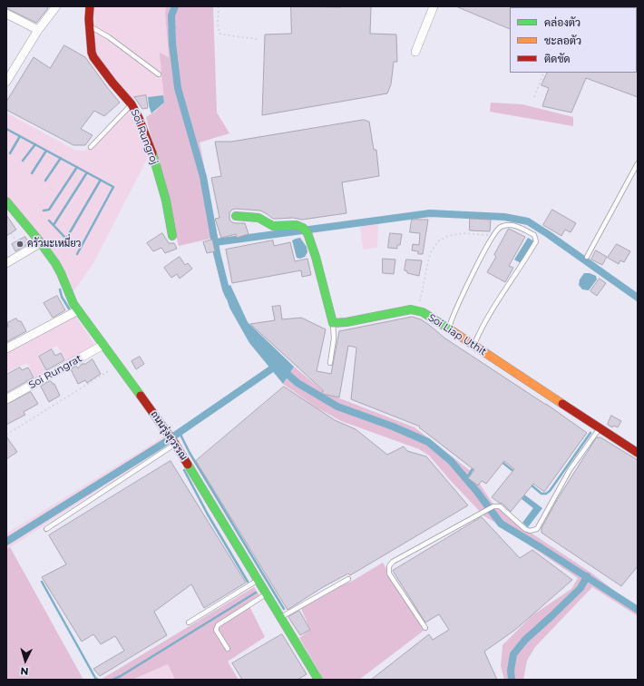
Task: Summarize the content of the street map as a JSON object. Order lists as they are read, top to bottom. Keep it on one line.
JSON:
{"streets":{"street":["Soi Rungroj","Soi Liap Uthit","Soi Rungrat","ถนนรุ่งสุวรรณ"]},"crossings":[["Soi Rungrat","ถนนรุ่งสุวรรณ"]],"places":["ครัวมะเหมี่ยว"],"legend":["คล่องตัว","ชะลอตัว","ติดขัด"],"north":"bottom"}
